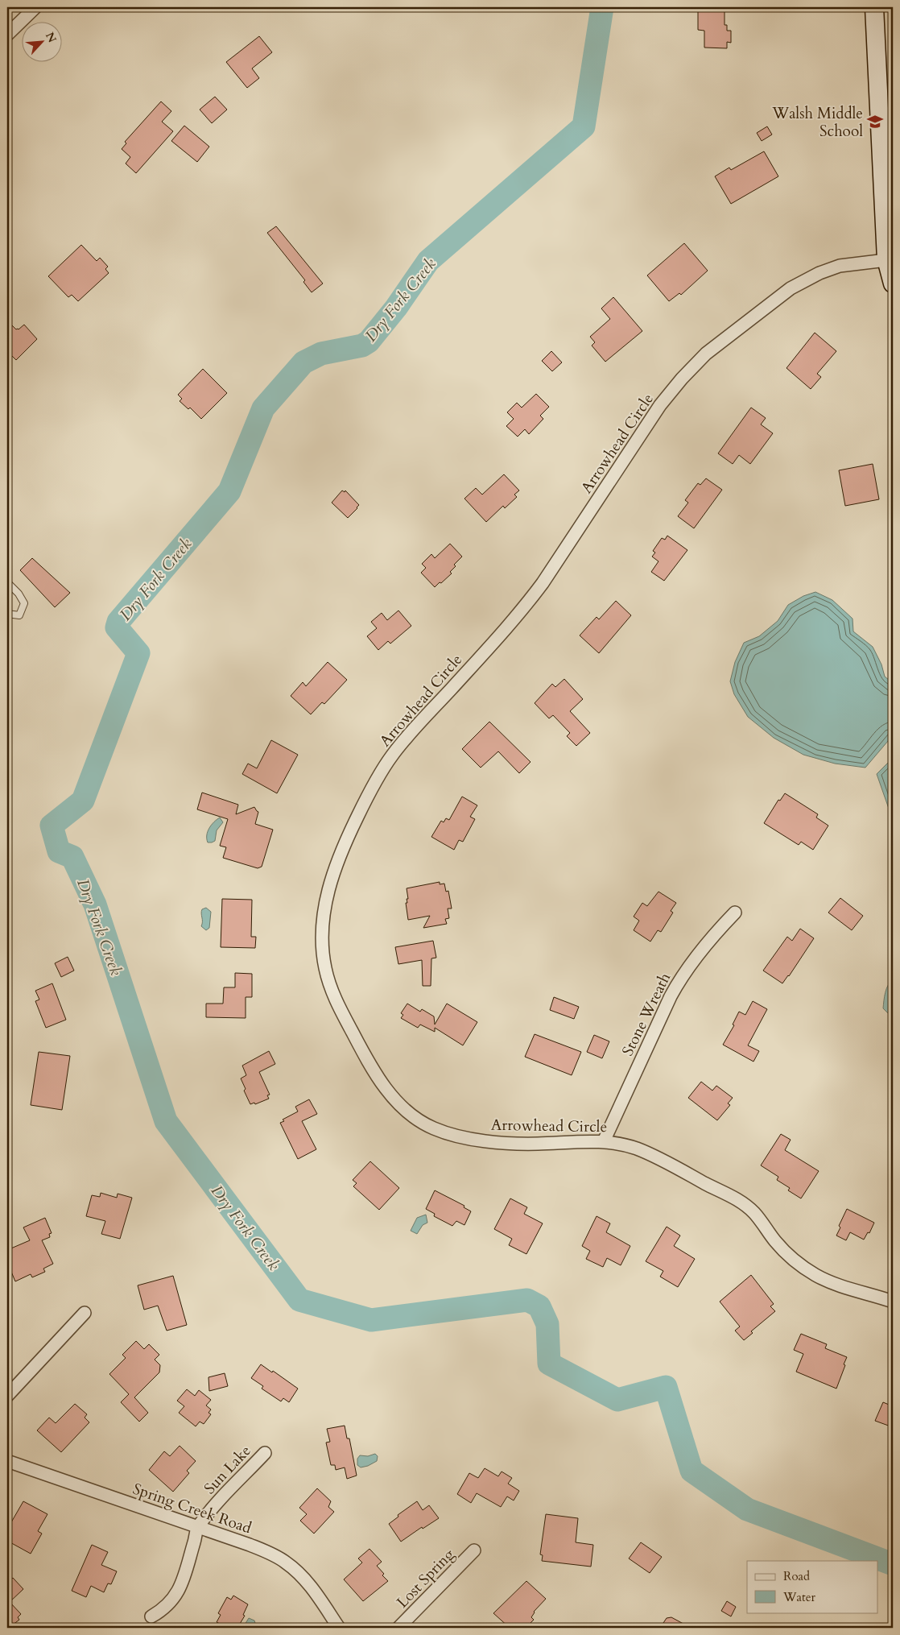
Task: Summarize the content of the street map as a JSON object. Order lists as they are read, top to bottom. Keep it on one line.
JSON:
{"streets":{"street":["Arrowhead Circle","Stone Wreath","Sun Lake","Spring Creek Road","Lost Spring"]},"crossings":[["Arrowhead Circle","Stone Wreath"],["Sun Lake","Spring Creek Road"]],"water":["Dry Fork Creek"],"places":{"school or university":["Walsh Middle School"]},"legend":["Road","Water"],"north":"top right"}
